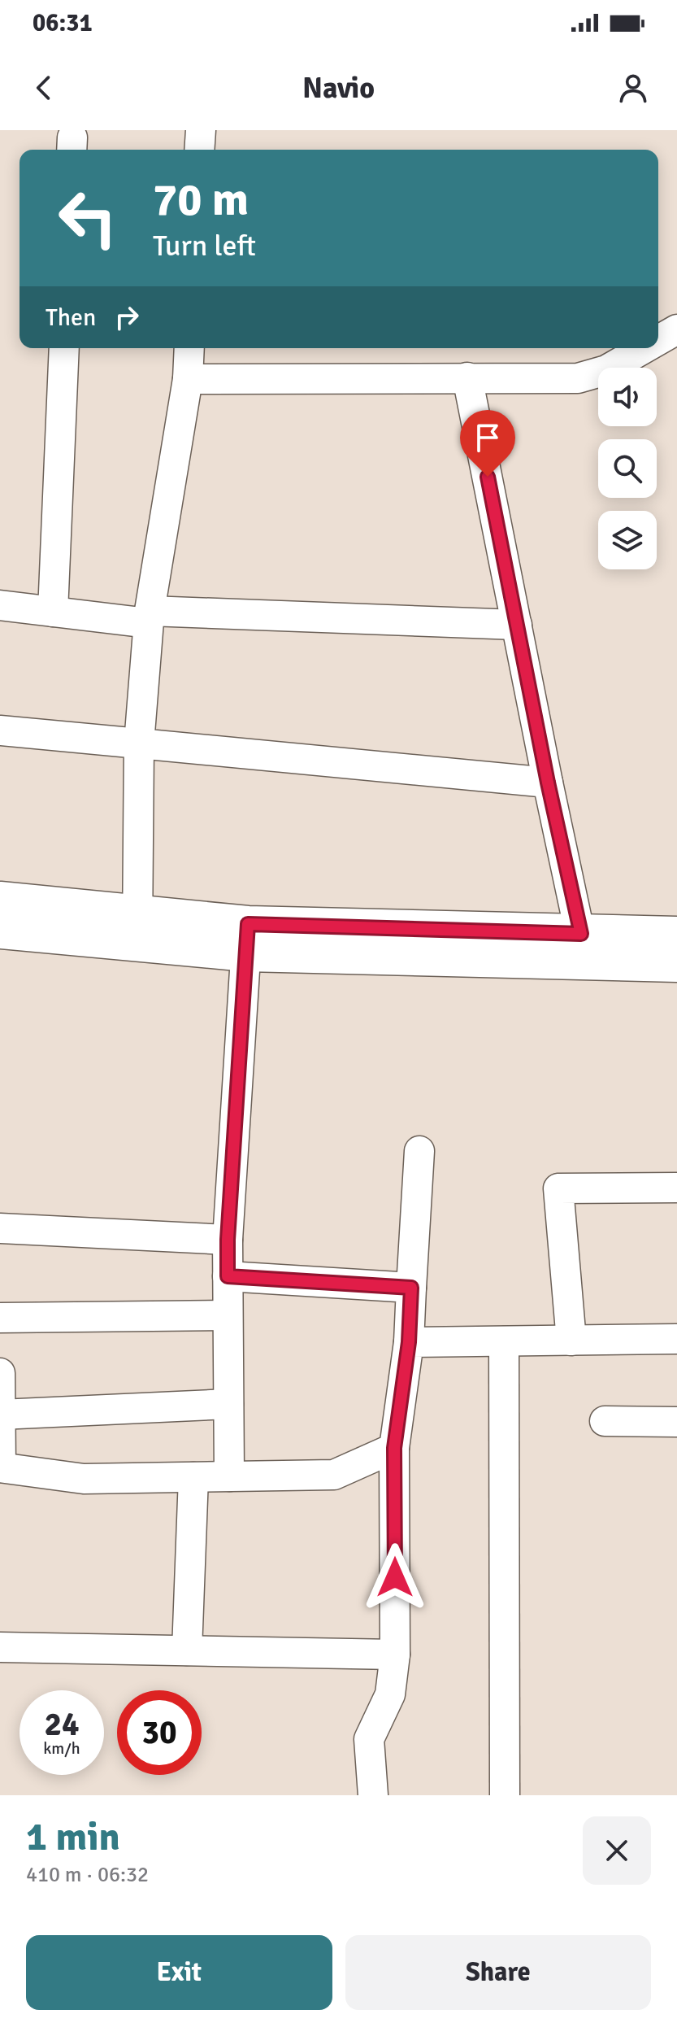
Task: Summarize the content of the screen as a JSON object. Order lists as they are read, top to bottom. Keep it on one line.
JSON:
{"page":{"status":"06:31","header":"Navio","turn":["70 m","Turn left"],"then":"Then","speed":"24 km/h","limit":"30","heading":["1 min","410 m · 06:32"],"buttons":["Exit","Share"]}}
